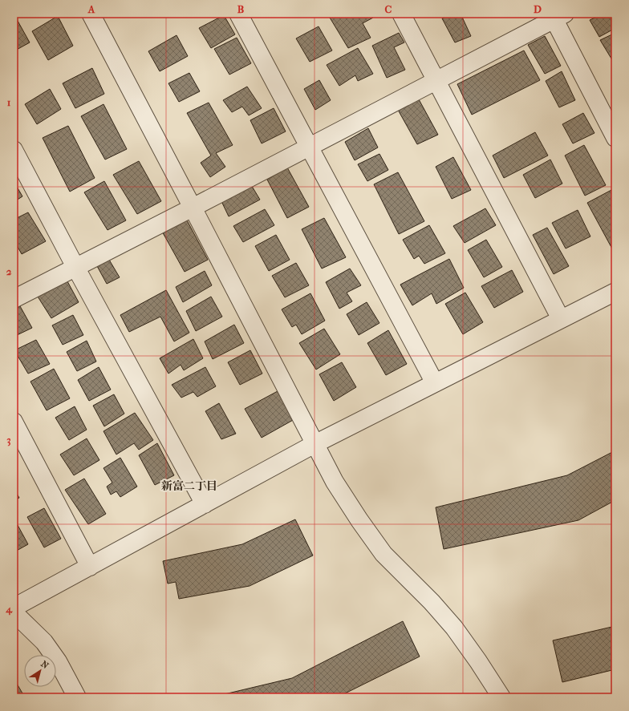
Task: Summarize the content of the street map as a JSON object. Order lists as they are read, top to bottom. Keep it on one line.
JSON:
{"districts":["新富二丁目"],"north":"top right","grid":{"columns":["A","B","C","D"],"rows":["1","2","3","4"]}}
